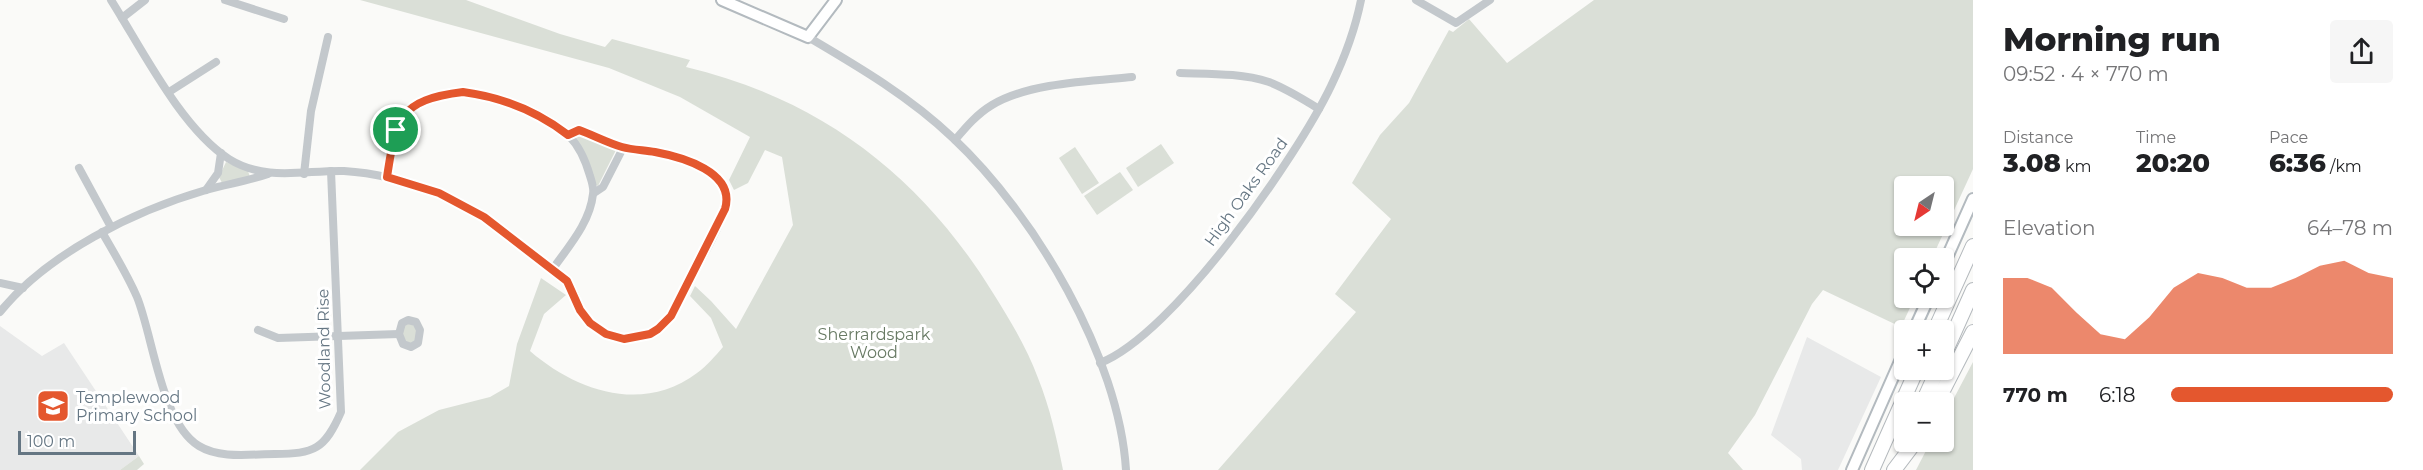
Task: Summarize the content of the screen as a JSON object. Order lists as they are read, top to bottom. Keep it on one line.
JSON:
{"streets":{"street":["High Oaks Road","Woodland Rise"]},"parks":["Sherrardspark Wood"],"places":{"school or university":["Templewood Primary School"]},"scale_bar":"100 m","north":"bottom left","page":{"heading":["Morning run","09:52 · 4 × 770 m"],"stats":[["Distance","3.08 km"],["Time","20:20"],["Pace","6:36 /km"]],"map_buttons":["+","−"],"chart":["Elevation","64–78 m"],"list":[{"name":"770 m","note":"6:18"}],"scale":"100 m"}}
